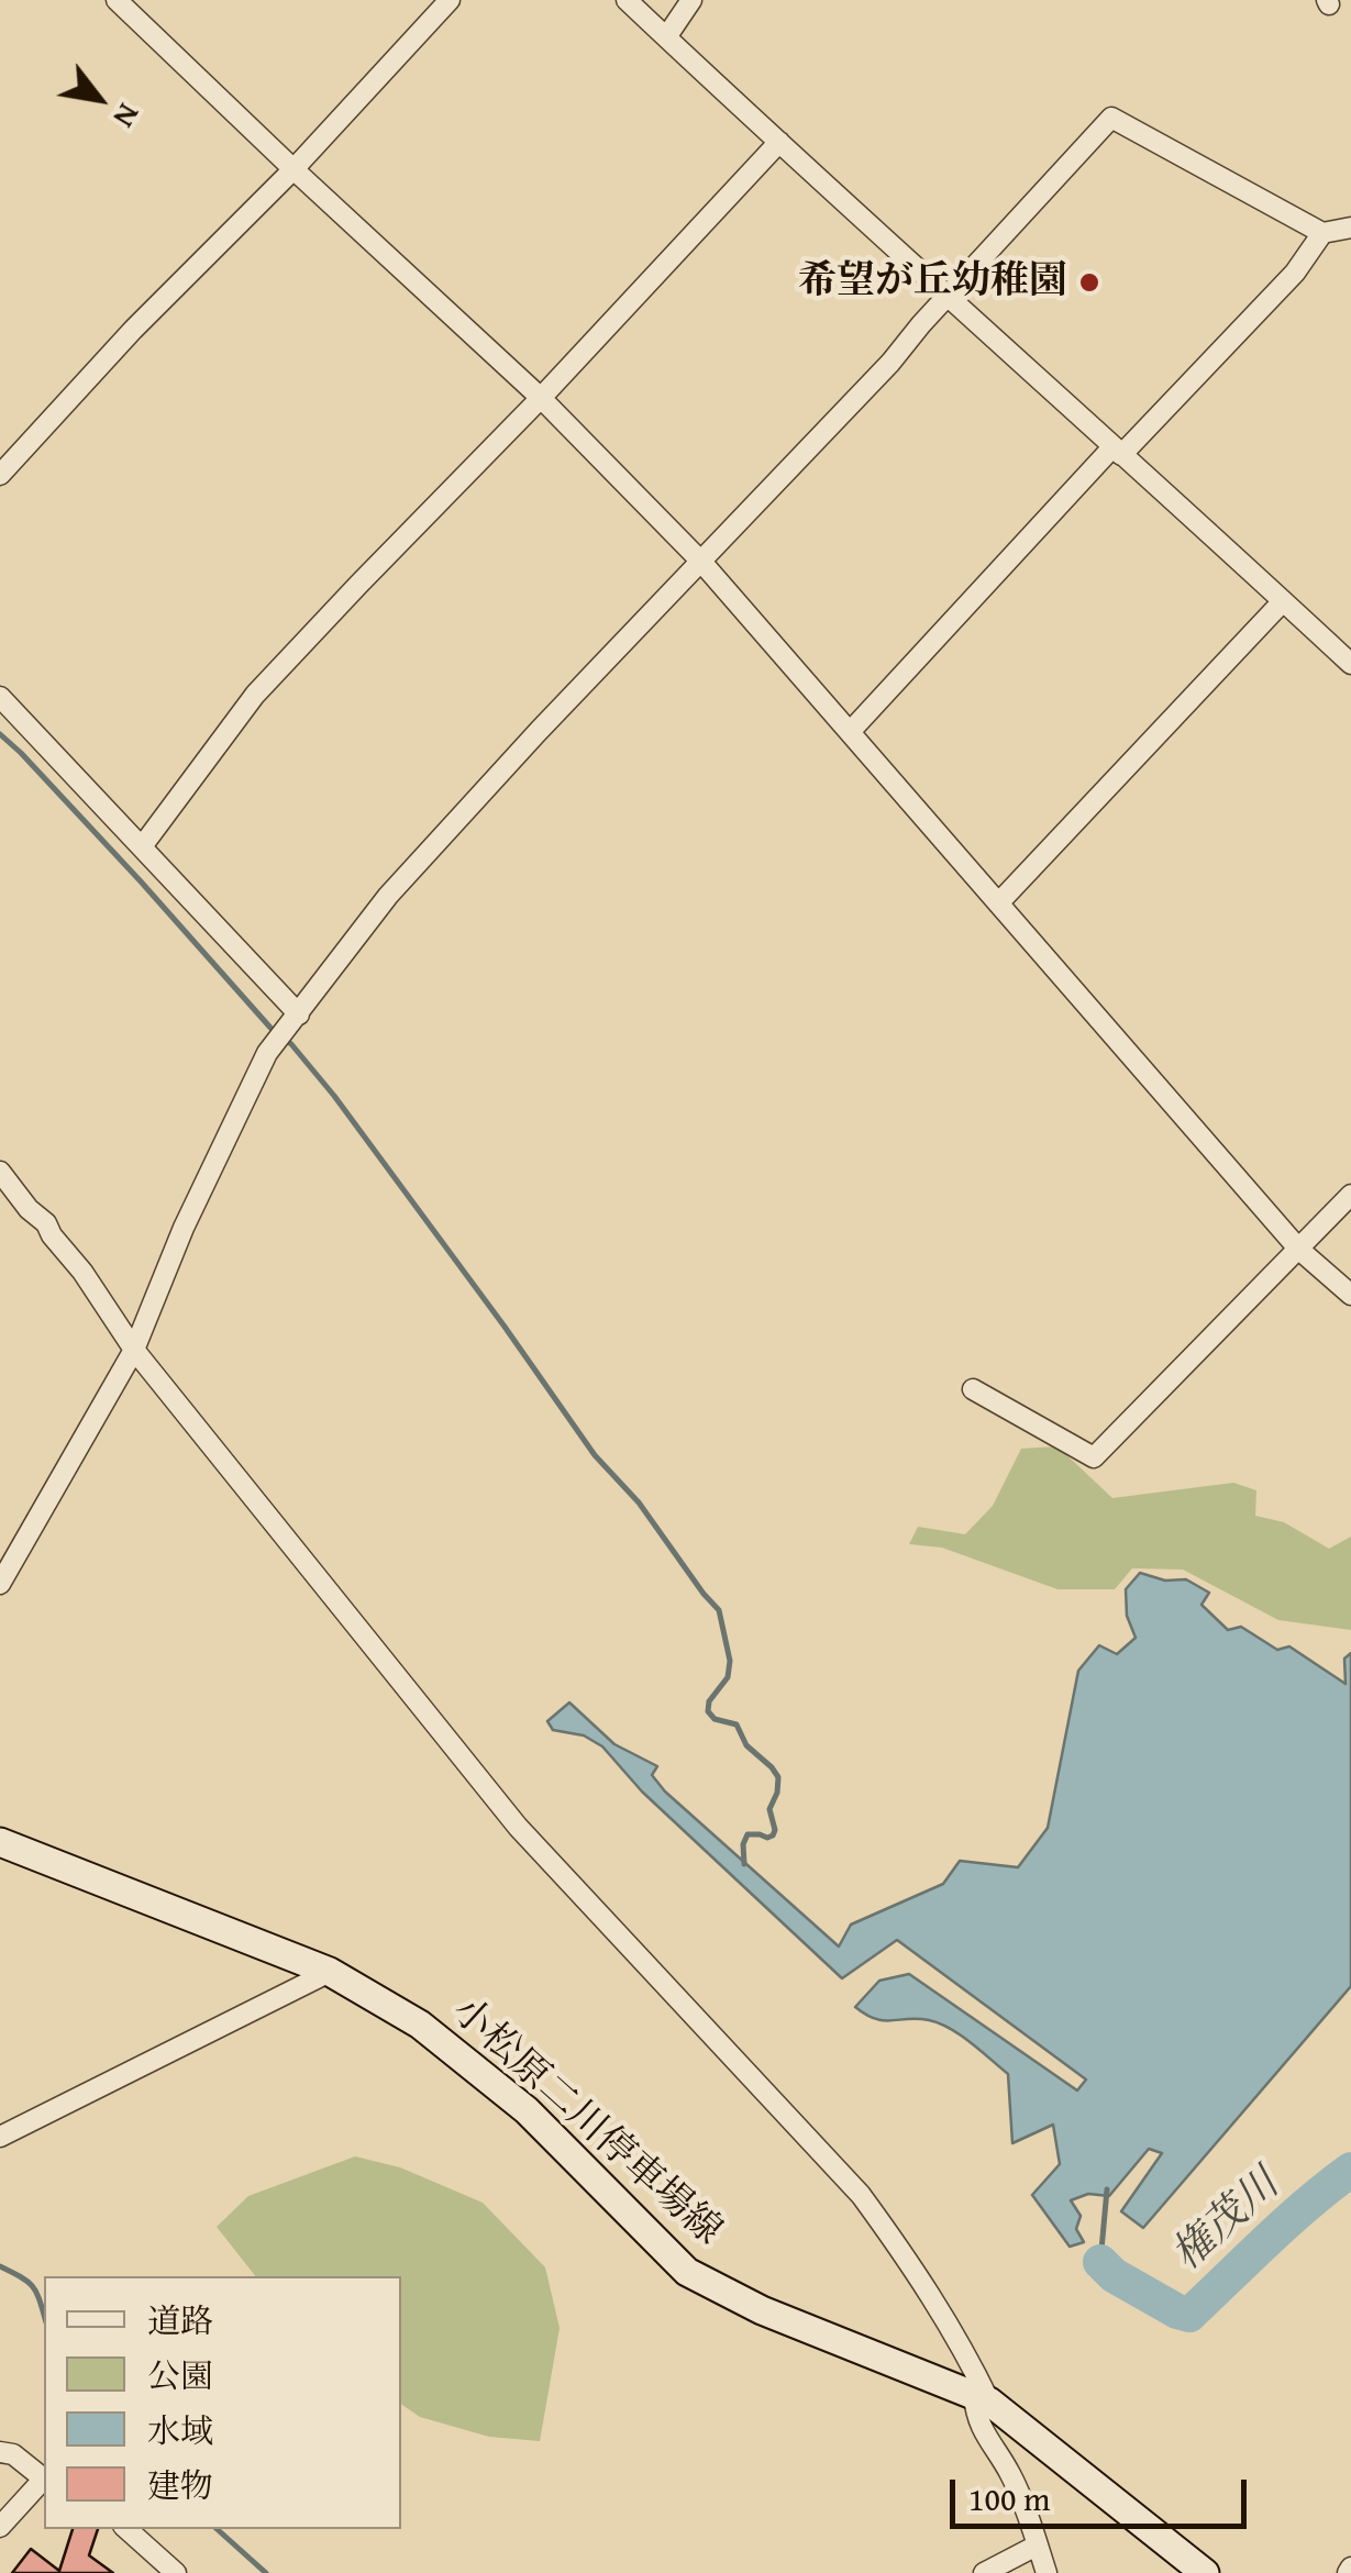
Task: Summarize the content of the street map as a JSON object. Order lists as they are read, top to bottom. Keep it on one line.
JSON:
{"streets":{"main road":["小松原二川停車場線"]},"water":["権茂川"],"places":["希望が丘幼稚園"],"legend":["道路","公園","水域","建物"],"scale_bar":"100 m","north":"bottom right"}
